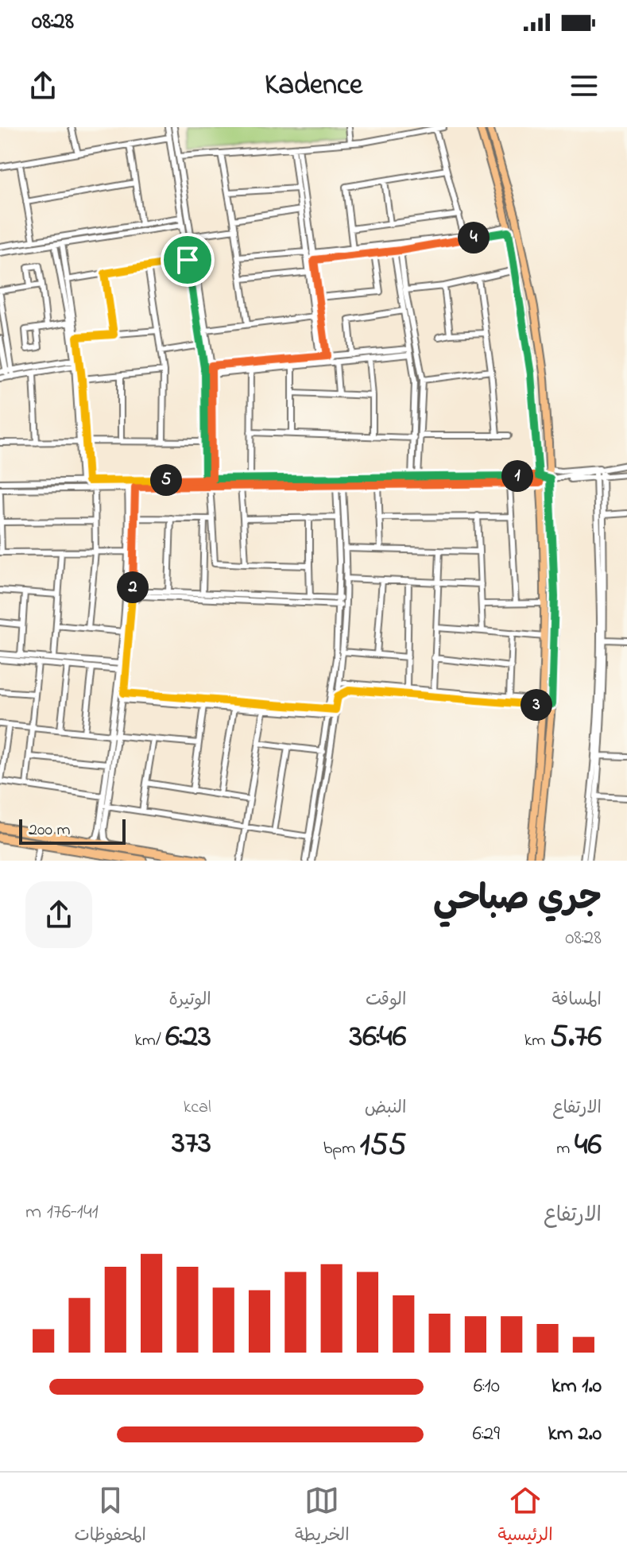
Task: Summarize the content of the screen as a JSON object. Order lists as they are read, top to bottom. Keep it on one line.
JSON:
{"scale_bar":"200 m","page":{"status":"08:28","header":"Kadence","pins":["4","1","5","2","3"],"scale":"200 m","heading":["جري صباحي","08:28"],"stats":[["المسافة","5.76 km"],["الوقت","36:46"],["الوتيرة","6:23 /km"],["الارتفاع","46 m"],["النبض","155 bpm"],["kcal","373"]],"chart":["الارتفاع","141–176 m"],"list":[{"name":"1.0 km","note":"6:10"},{"name":"2.0 km","note":"6:29"}],"tabs":["الرئيسية","الخريطة","المحفوظات"]}}
